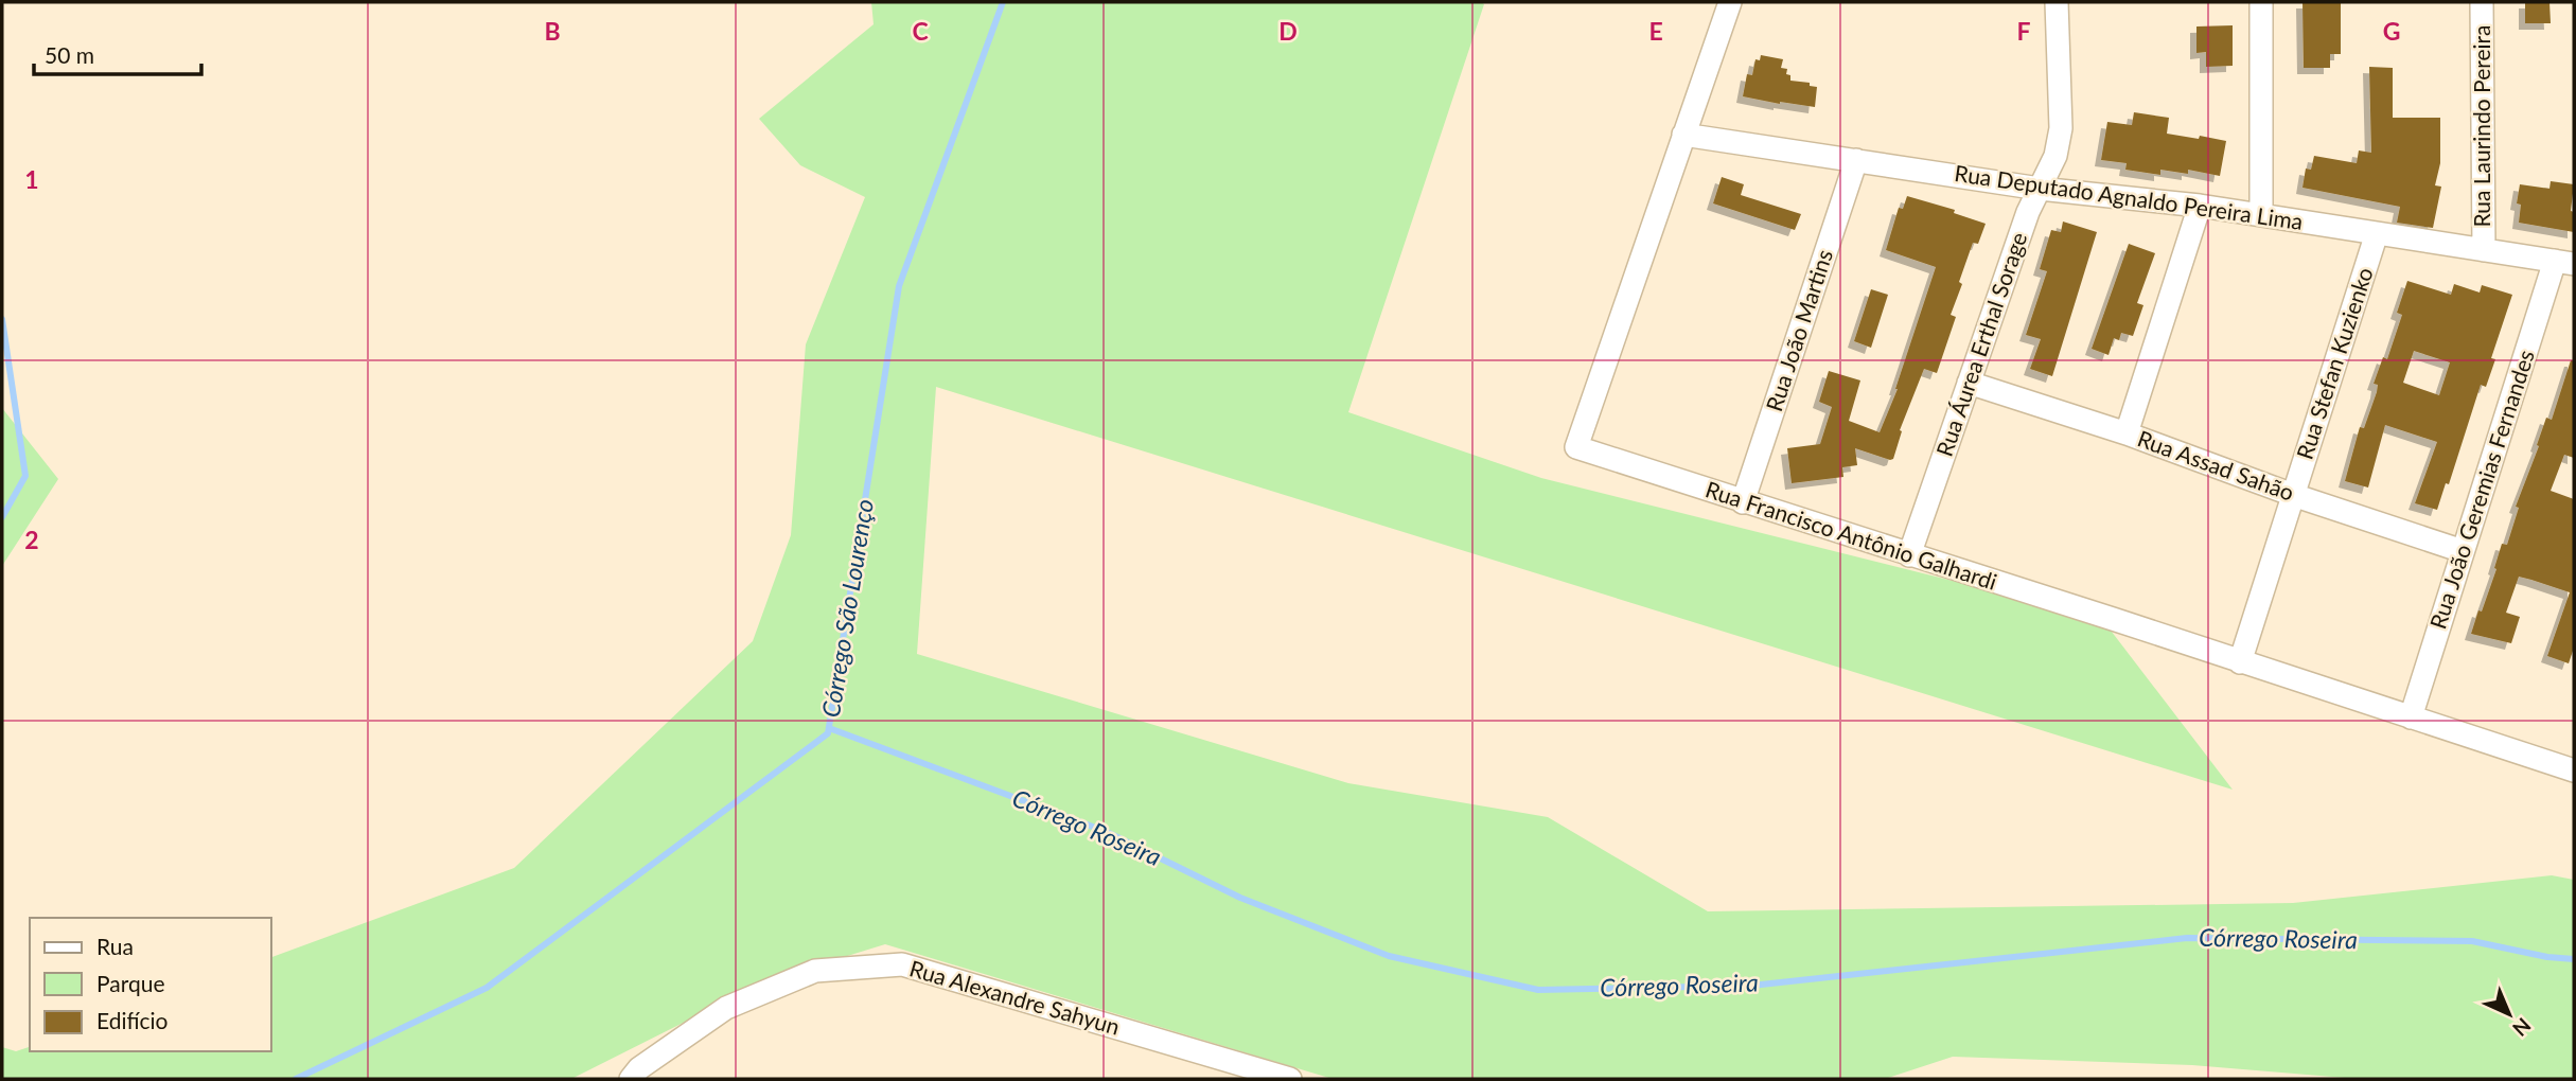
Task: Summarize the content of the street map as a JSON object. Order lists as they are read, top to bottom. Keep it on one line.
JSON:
{"streets":{"street":["Rua Laurindo Pereira","Rua Deputado Agnaldo Pereira Lima","Rua João Martins","Rua Áurea Erthal Sorage","Rua Stefan Kuzienko","Rua Assad Sahão","Rua João Geremias Fernandes","Rua Francisco Antônio Galhardi","Rua Alexandre Sahyun"]},"crossings":[["Rua Laurindo Pereira","Rua Deputado Agnaldo Pereira Lima"],["Rua Deputado Agnaldo Pereira Lima","Rua João Martins"],["Rua Deputado Agnaldo Pereira Lima","Rua Áurea Erthal Sorage"],["Rua Deputado Agnaldo Pereira Lima","Rua Stefan Kuzienko"],["Rua Deputado Agnaldo Pereira Lima","Rua João Geremias Fernandes"],["Rua Deputado Agnaldo Pereira Lima","Rua Francisco Antônio Galhardi"],["Rua João Martins","Rua Francisco Antônio Galhardi"],["Rua Áurea Erthal Sorage","Rua Assad Sahão"],["Rua Áurea Erthal Sorage","Rua Francisco Antônio Galhardi"],["Rua Stefan Kuzienko","Rua Assad Sahão"],["Rua Stefan Kuzienko","Rua Francisco Antônio Galhardi"],["Rua Assad Sahão","Rua João Geremias Fernandes"],["Rua João Geremias Fernandes","Rua Francisco Antônio Galhardi"]],"water":["Córrego São Lourenço","Córrego Roseira"],"legend":["Rua","Parque","Edifício"],"scale_bar":"50 m","north":"bottom right","grid":{"columns":["B","C","D","E","F","G"],"rows":["1","2"]}}
